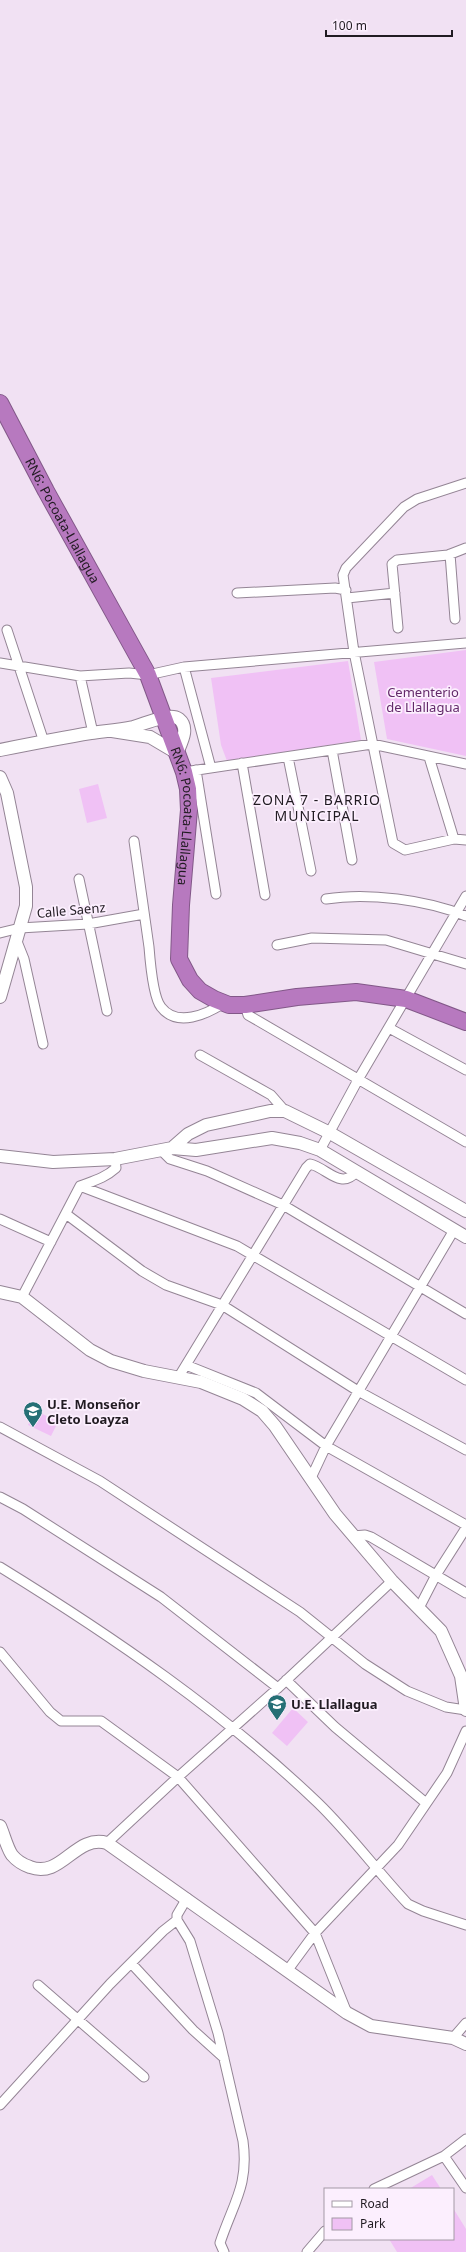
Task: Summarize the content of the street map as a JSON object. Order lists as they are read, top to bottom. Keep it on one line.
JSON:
{"streets":{"highway":["RN6: Pocoata-Llallagua"],"street":["Calle Saenz"]},"districts":["ZONA 7 - BARRIO MUNICIPAL"],"parks":["Cementerio de Llallagua"],"places":{"school or university":["U.E. Monseñor Cleto Loayza","U.E. Llallagua"]},"legend":["Road","Park"],"scale_bar":"100 m"}
